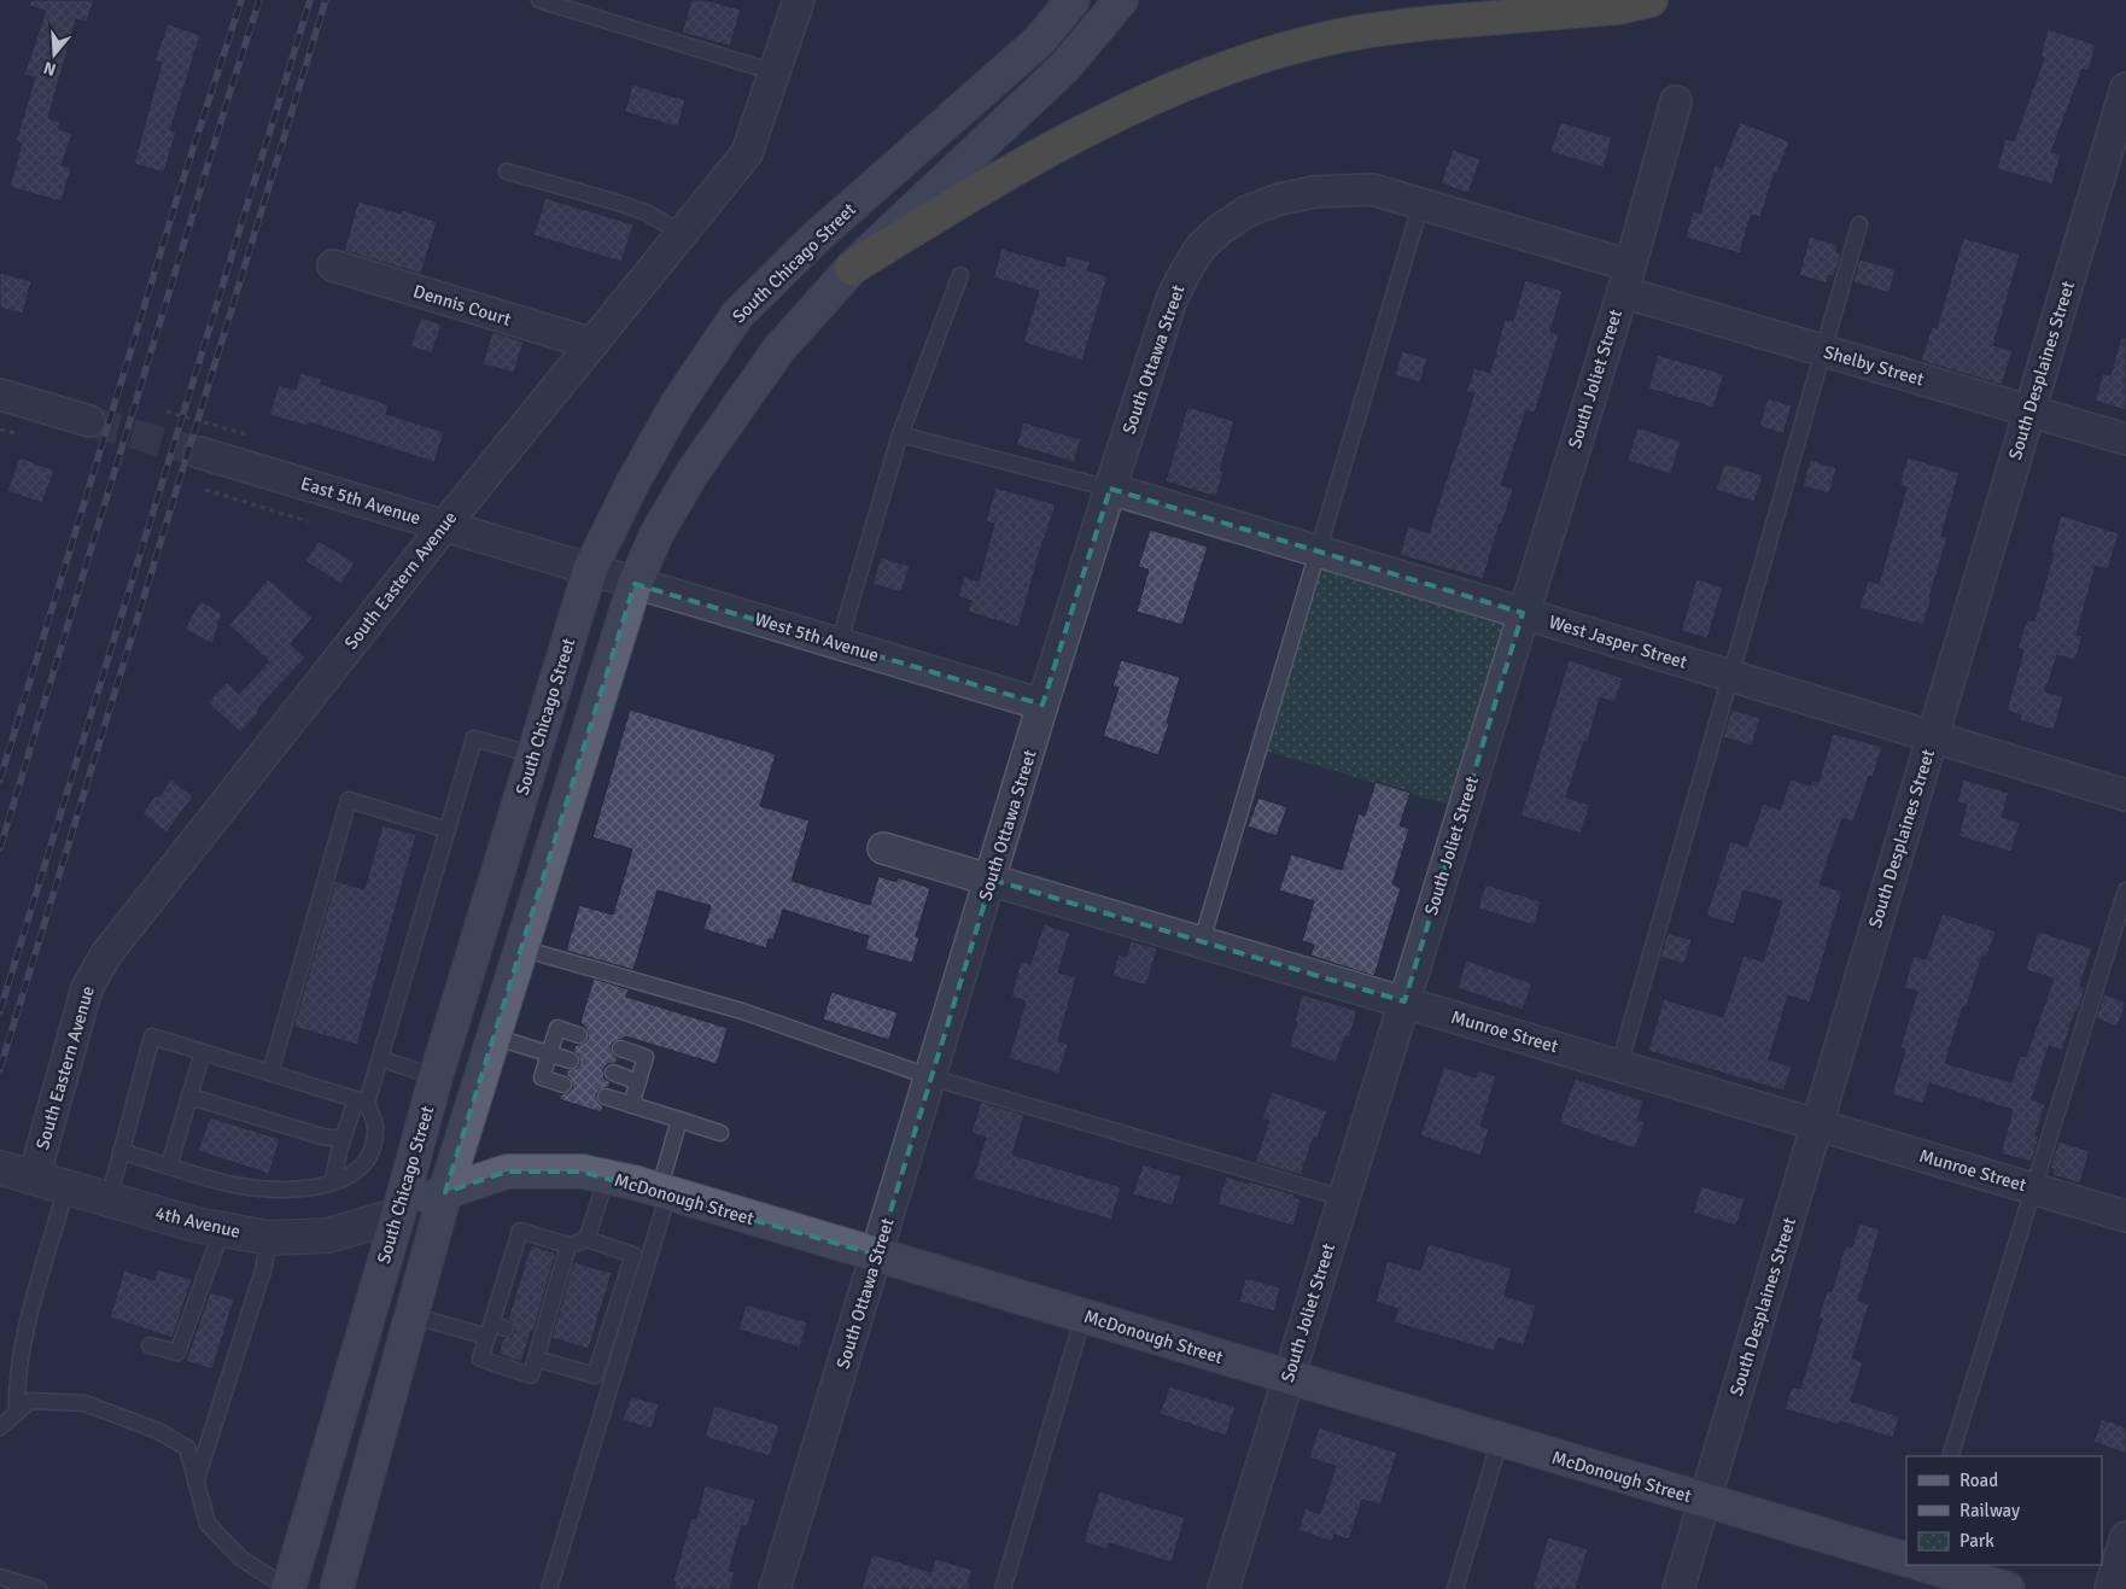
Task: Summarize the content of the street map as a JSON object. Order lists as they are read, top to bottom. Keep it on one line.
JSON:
{"streets":{"main road":["South Chicago Street","McDonough Street"],"street":["Dennis Court","South Ottawa Street","Shelby Street","South Desplaines Street","South Joliet Street","East 5th Avenue","South Eastern Avenue","West 5th Avenue","West Jasper Street","Munroe Street","4th Avenue"]},"crossings":[["South Chicago Street","East 5th Avenue"],["South Chicago Street","West 5th Avenue"],["South Chicago Street","McDonough Street"],["South Chicago Street","4th Avenue"],["Dennis Court","South Eastern Avenue"],["South Ottawa Street","Shelby Street"],["South Ottawa Street","West 5th Avenue"],["South Ottawa Street","West Jasper Street"],["South Ottawa Street","Munroe Street"],["South Ottawa Street","McDonough Street"],["Shelby Street","South Desplaines Street"],["Shelby Street","South Joliet Street"],["South Desplaines Street","West Jasper Street"],["South Desplaines Street","Munroe Street"],["South Desplaines Street","McDonough Street"],["South Joliet Street","West Jasper Street"],["South Joliet Street","Munroe Street"],["South Joliet Street","McDonough Street"],["East 5th Avenue","South Eastern Avenue"],["East 5th Avenue","West 5th Avenue"],["South Eastern Avenue","4th Avenue"],["McDonough Street","4th Avenue"]],"legend":["Road","Railway","Park"],"north":"bottom"}
